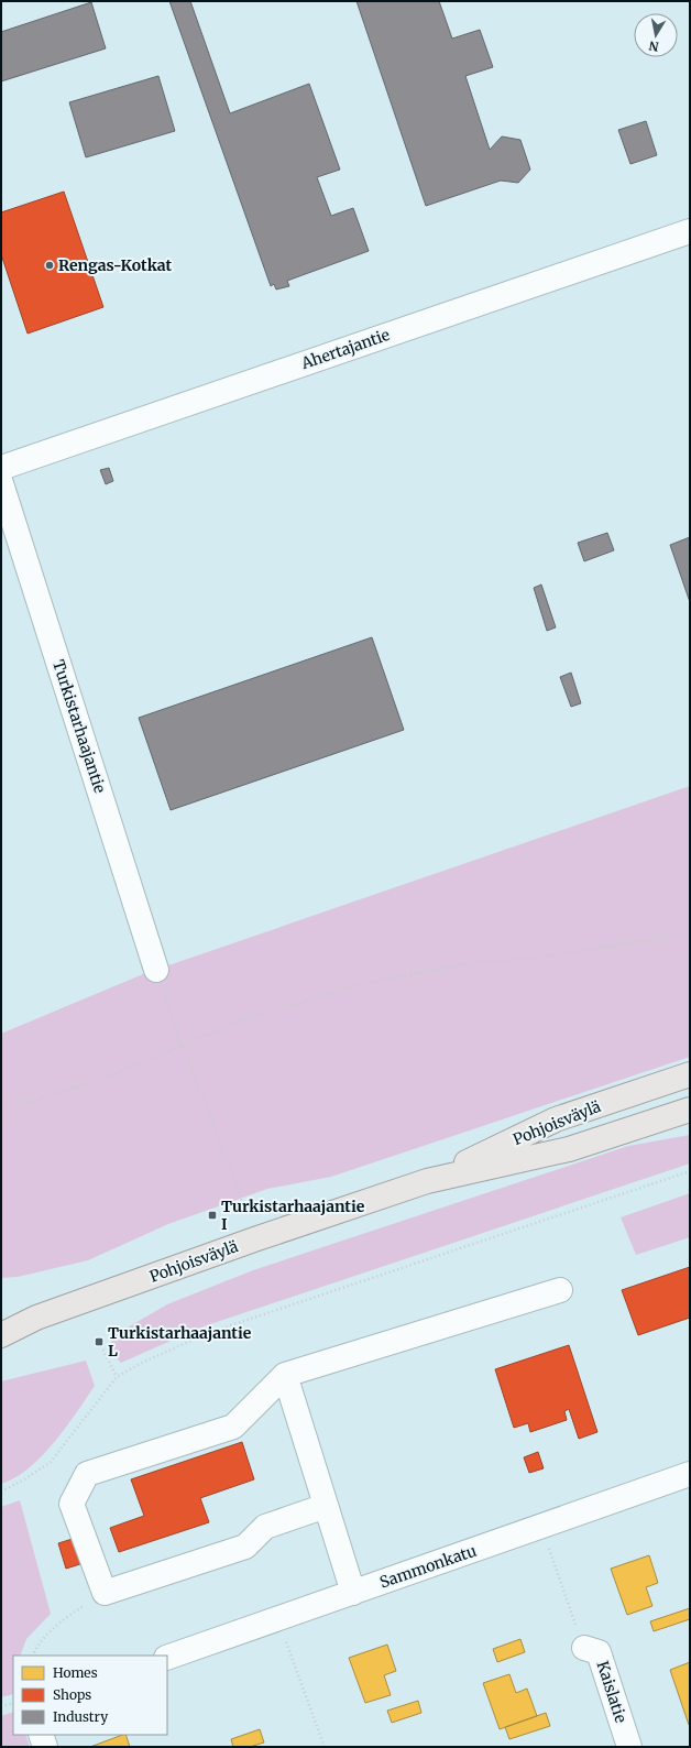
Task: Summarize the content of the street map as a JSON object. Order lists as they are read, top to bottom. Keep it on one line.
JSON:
{"streets":{"main road":["Pohjoisväylä"],"street":["Ahertajantie","Turkistarhaajantie","Sammonkatu","Kaislatie"]},"places":{"other":["Rengas-Kotkat"],"transit":["Turkistarhaajantie I","Turkistarhaajantie L"]},"legend":["Homes","Shops","Industry"],"north":"bottom"}
